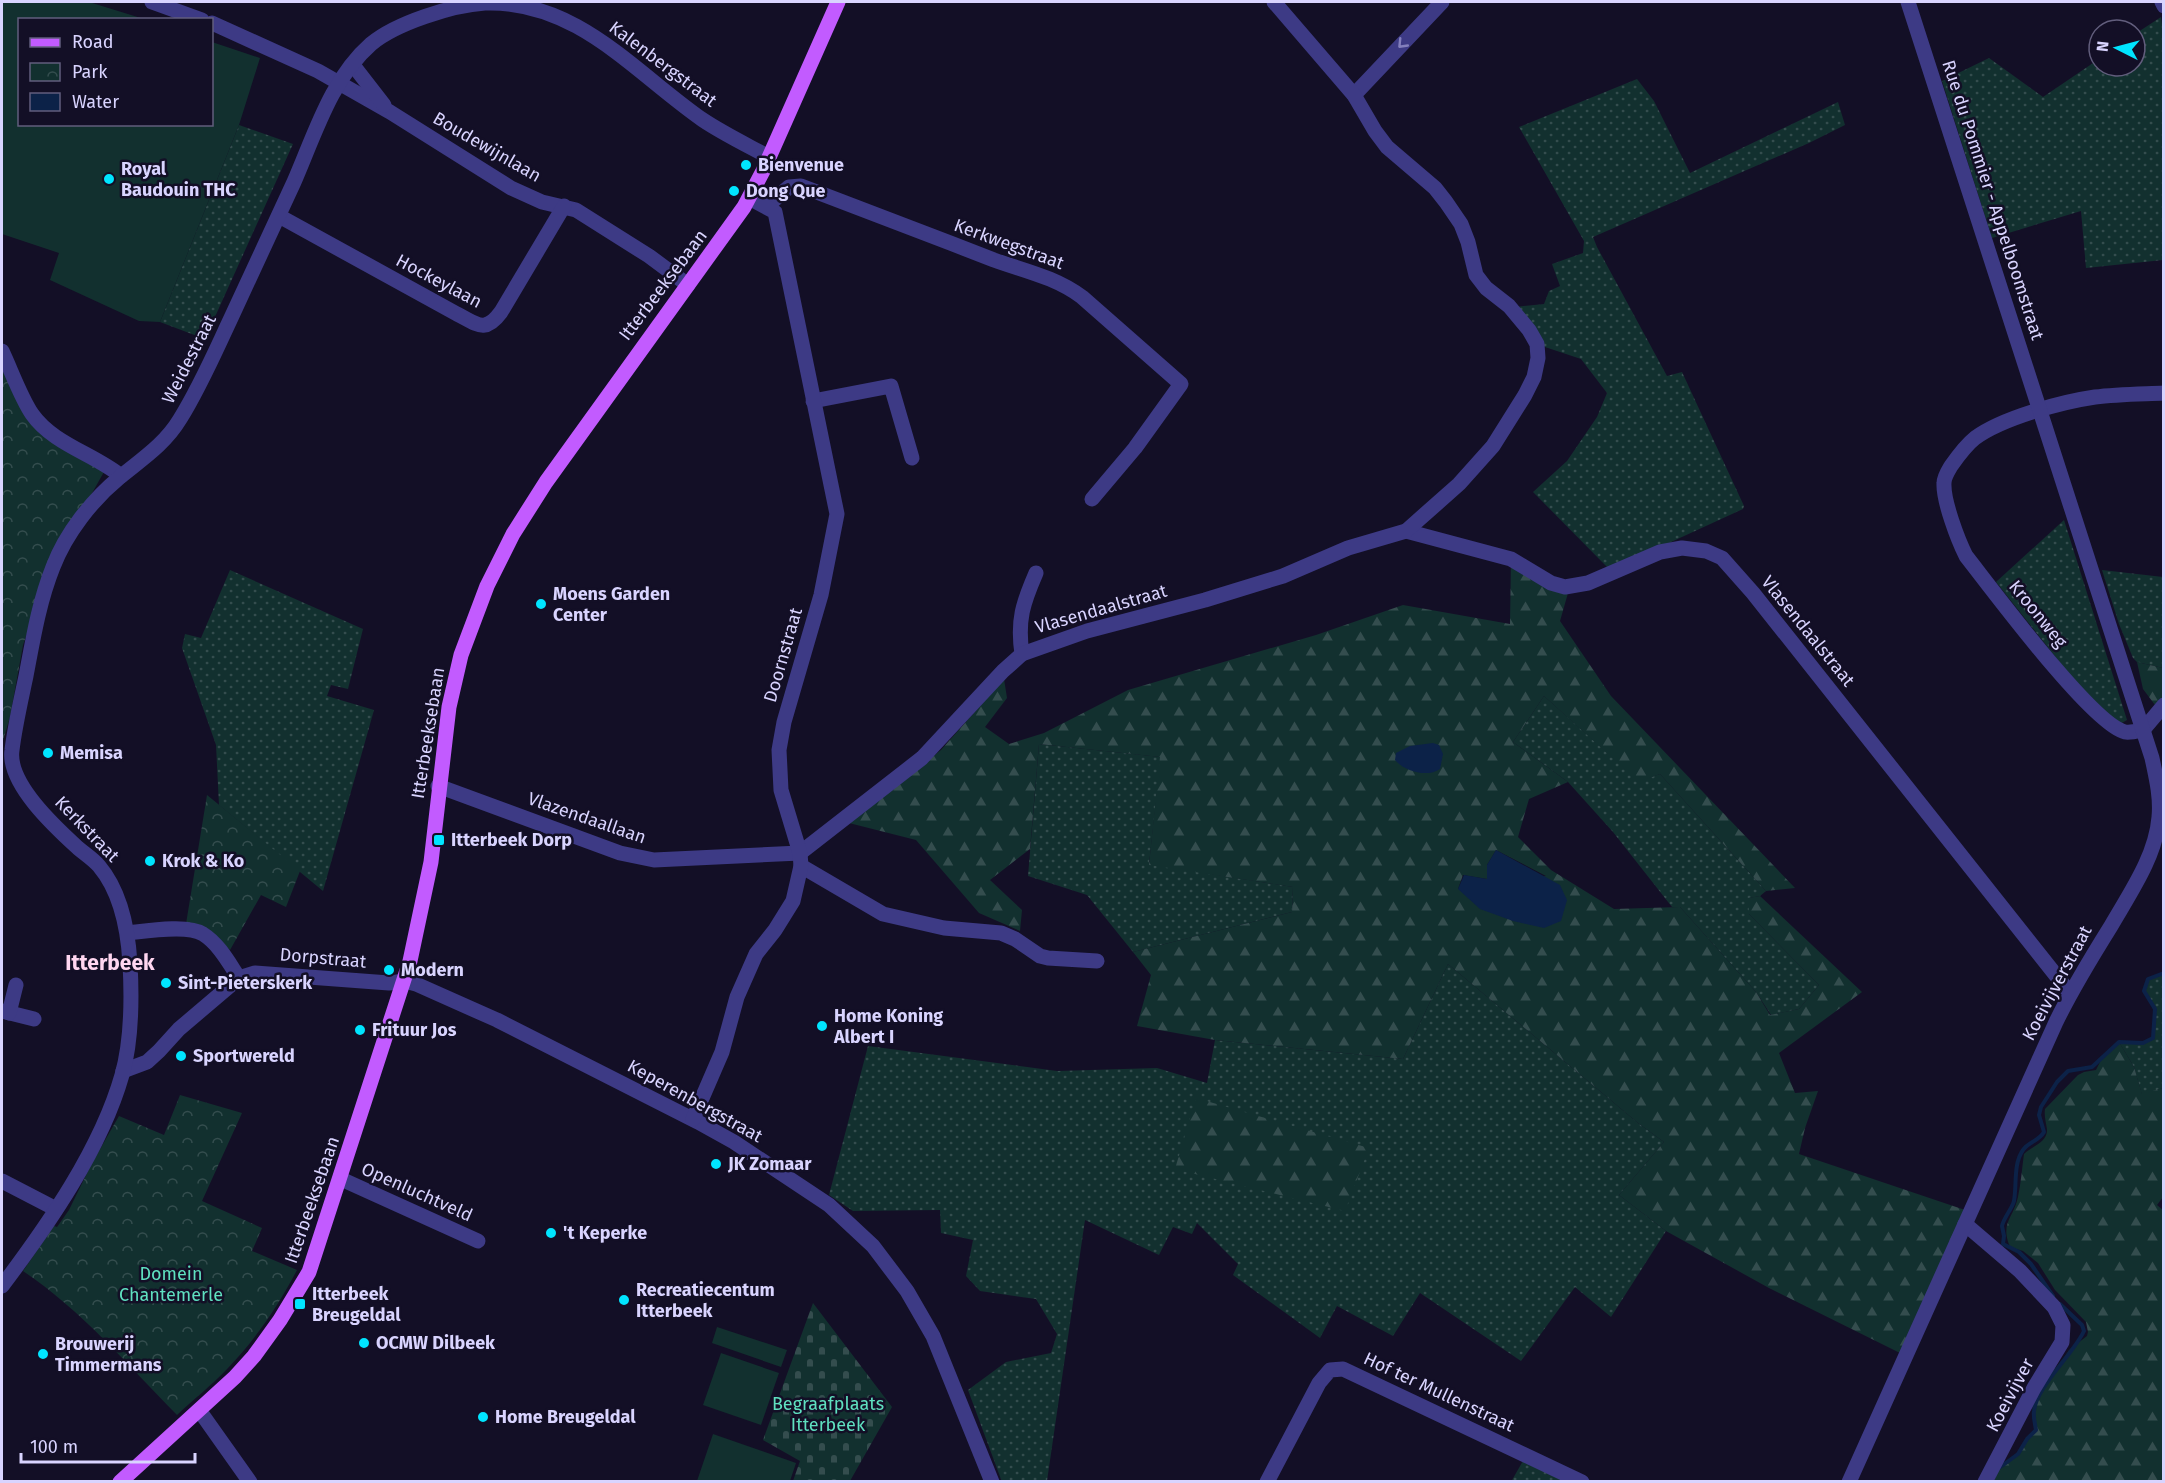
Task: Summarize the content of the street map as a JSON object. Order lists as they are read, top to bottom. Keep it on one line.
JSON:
{"streets":{"main road":["Itterbeeksebaan"],"street":["Kalenbergstraat","Boudewijnlaan","Rue du Pommier - Appelboomstraat","Kerkwegstraat","Hockeylaan","Weidestraat","Vlasendaalstraat","Kroonweg","Doornstraat","Vlazendaallaan","Kerkstraat","Dorpstraat","Koeivijverstraat","Keperenbergstraat","Openluchtveld","Hof ter Mullenstraat","Koeivijver"]},"crossings":[["Kalenbergstraat","Boudewijnlaan"],["Kalenbergstraat","Itterbeeksebaan"],["Kalenbergstraat","Weidestraat"],["Boudewijnlaan","Hockeylaan"],["Boudewijnlaan","Itterbeeksebaan"],["Boudewijnlaan","Weidestraat"],["Rue du Pommier - Appelboomstraat","Kroonweg"],["Rue du Pommier - Appelboomstraat","Koeivijverstraat"],["Kerkwegstraat","Doornstraat"],["Hockeylaan","Weidestraat"],["Itterbeeksebaan","Vlazendaallaan"],["Itterbeeksebaan","Dorpstraat"],["Itterbeeksebaan","Keperenbergstraat"],["Itterbeeksebaan","Openluchtveld"],["Weidestraat","Kerkstraat"],["Vlasendaalstraat","Doornstraat"],["Vlasendaalstraat","Vlazendaallaan"],["Vlasendaalstraat","Koeivijverstraat"],["Kroonweg","Koeivijverstraat"],["Doornstraat","Vlazendaallaan"],["Doornstraat","Keperenbergstraat"],["Dorpstraat","Keperenbergstraat"],["Koeivijverstraat","Koeivijver"]],"districts":["Itterbeek"],"parks":["Domein Chantemerle","Begraafplaats Itterbeek"],"places":{"other":["Bienvenue","Royal Baudouin THC","Dong Que","Moens Garden Center","Memisa","Krok & Ko","Modern","Sint-Pieterskerk","Home Koning Albert I","Frituur Jos","Sportwereld","JK Zomaar","'t Keperke","Recreatiecentum Itterbeek","OCMW Dilbeek","Brouwerij Timmermans","Home Breugeldal"],"transit":["Itterbeek Dorp","Itterbeek Breugeldal"]},"legend":["Road","Park","Water"],"scale_bar":"100 m","north":"left"}
